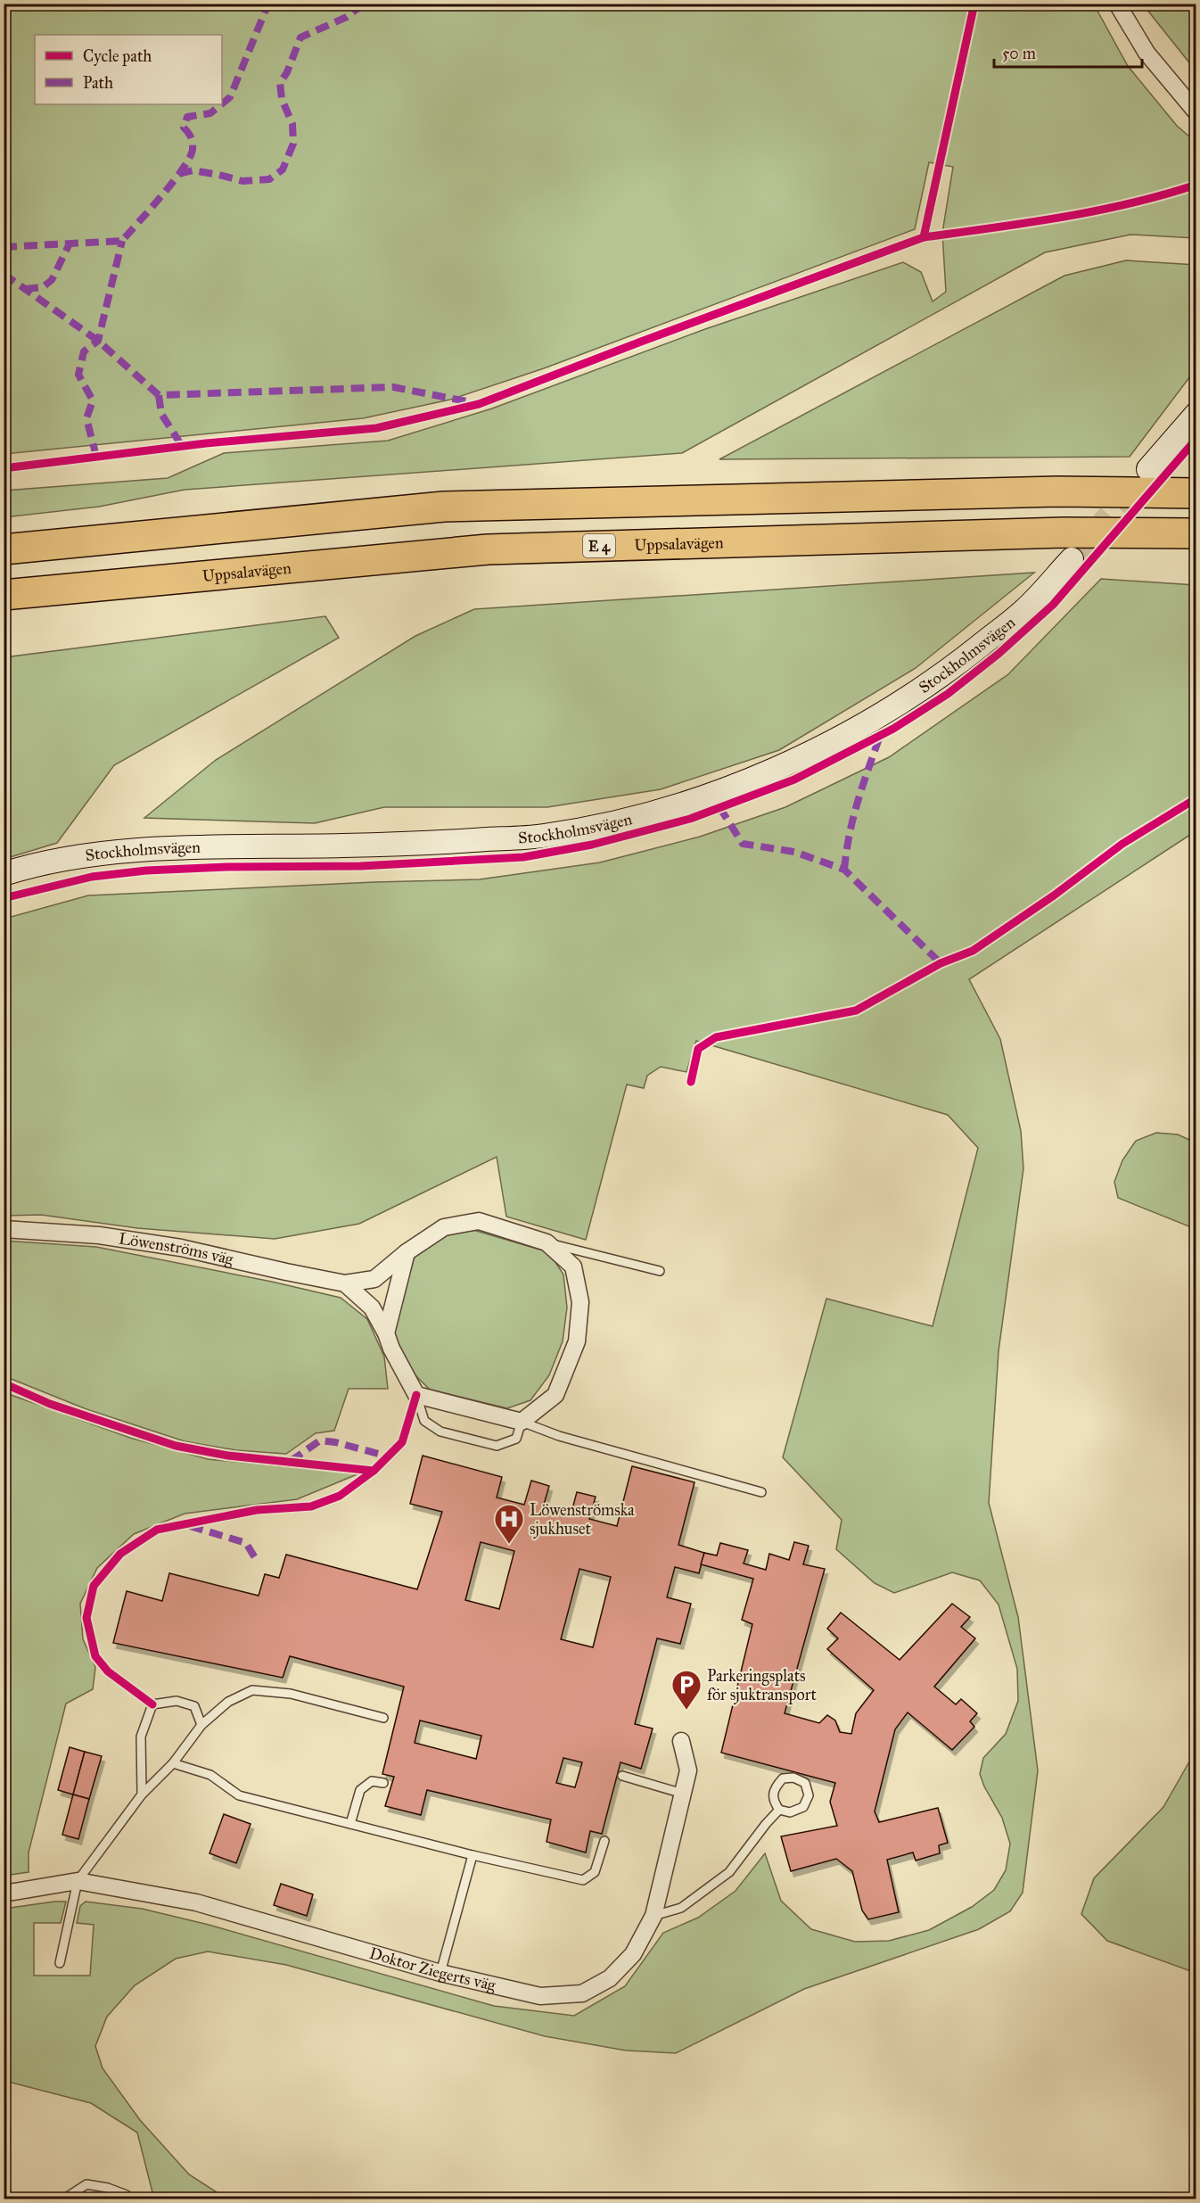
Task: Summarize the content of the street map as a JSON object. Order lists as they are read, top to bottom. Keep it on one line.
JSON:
{"streets":{"highway":["Uppsalavägen","E 4"],"street":["Stockholmsvägen","Löwenströms väg","Doktor Ziegerts väg"]},"places":{"hospital":["Löwenströmska sjukhuset"],"parking":["Parkeringsplats för sjuktransport"]},"legend":["Cycle path","Path"],"scale_bar":"50 m"}
